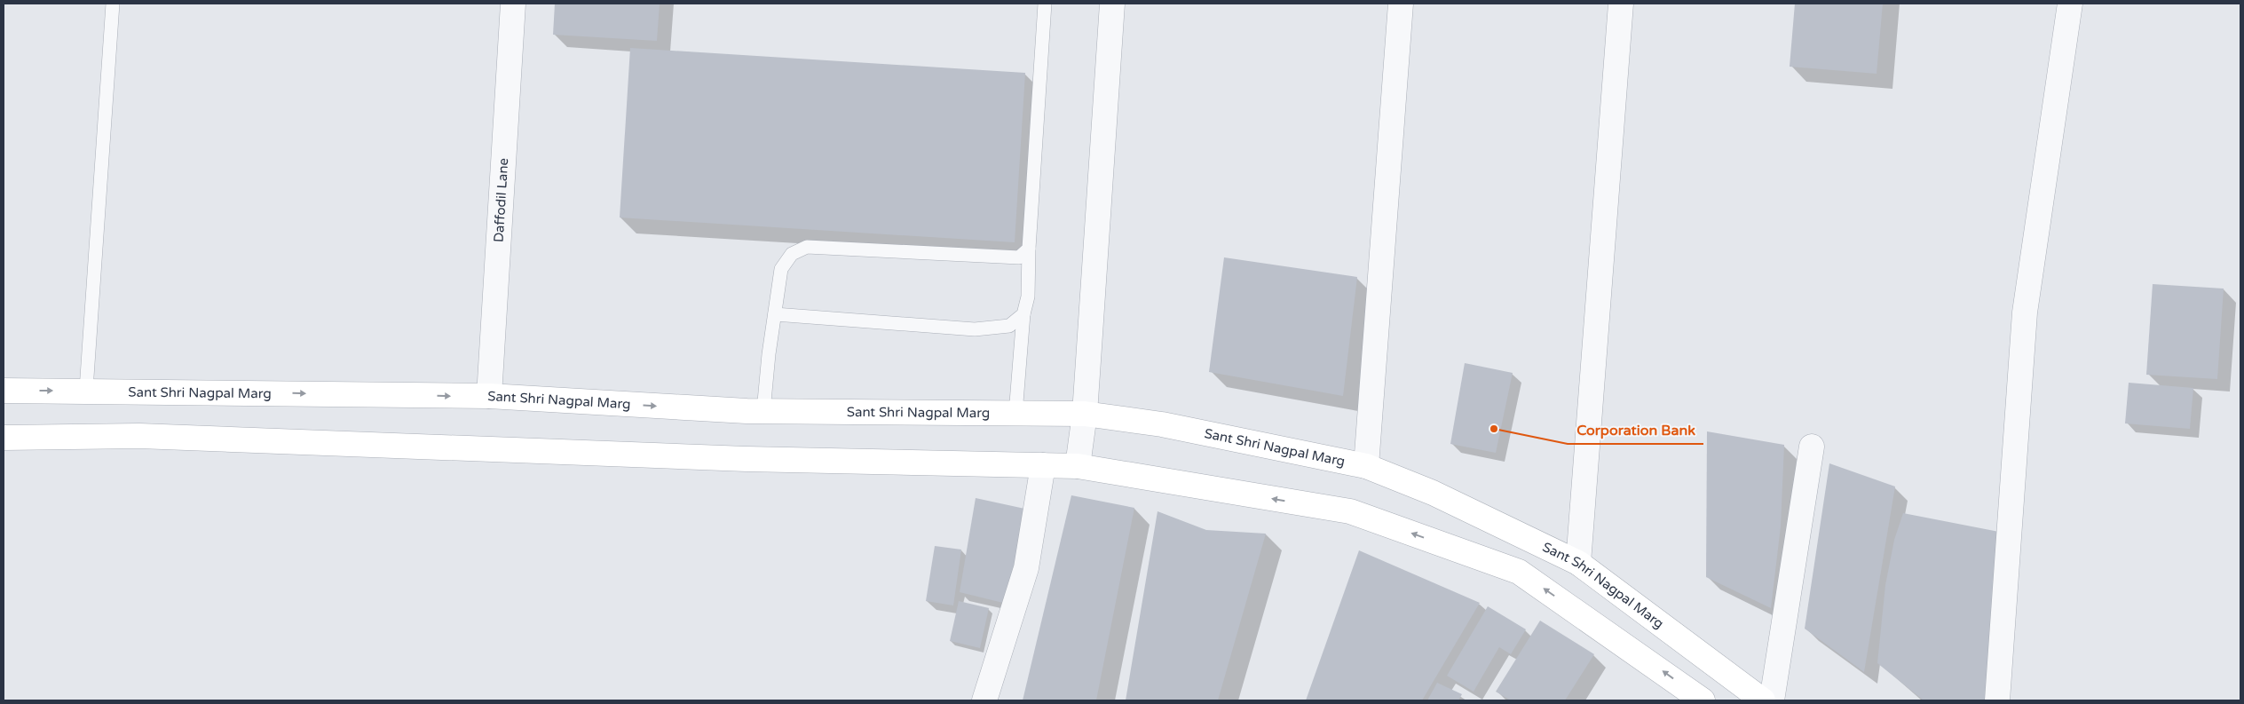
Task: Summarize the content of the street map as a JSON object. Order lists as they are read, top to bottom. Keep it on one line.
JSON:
{"streets":{"main road":["Sant Shri Nagpal Marg"],"street":["Daffodil Lane"]},"crossings":[["Daffodil Lane","Sant Shri Nagpal Marg"]],"places":["Corporation Bank"]}
